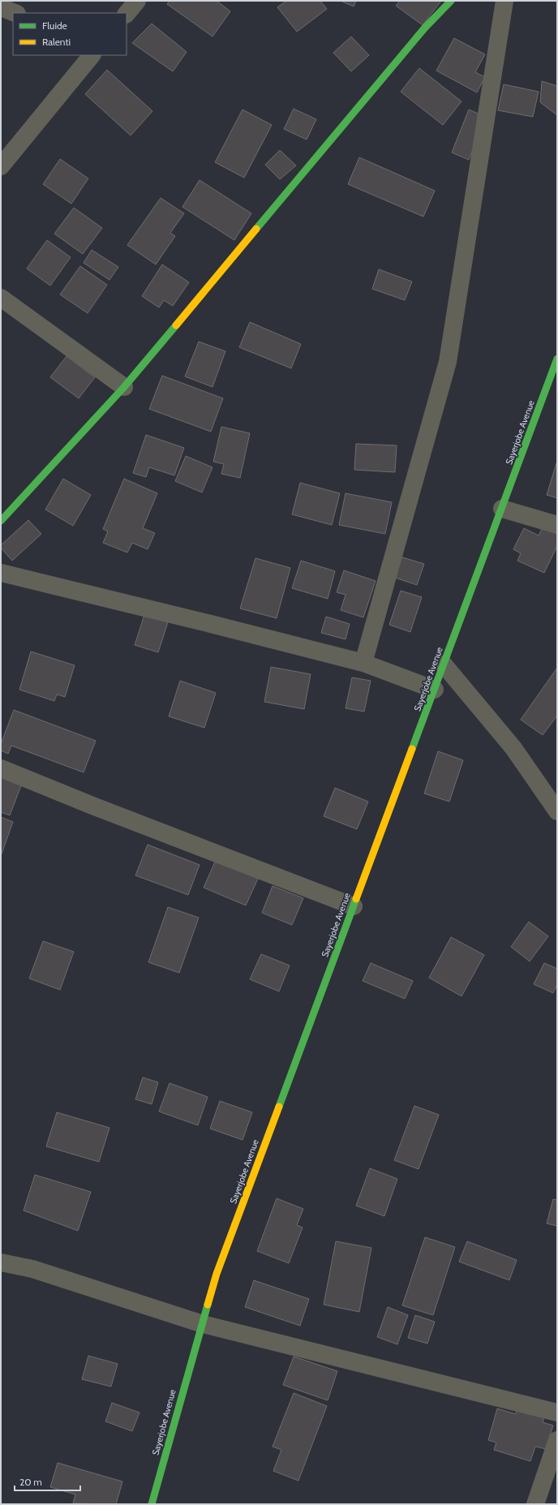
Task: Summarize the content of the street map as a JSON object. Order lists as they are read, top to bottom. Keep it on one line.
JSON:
{"streets":{"street":["Sayerjobe Avenue"]},"legend":["Fluide","Ralenti"],"scale_bar":"20 m"}
